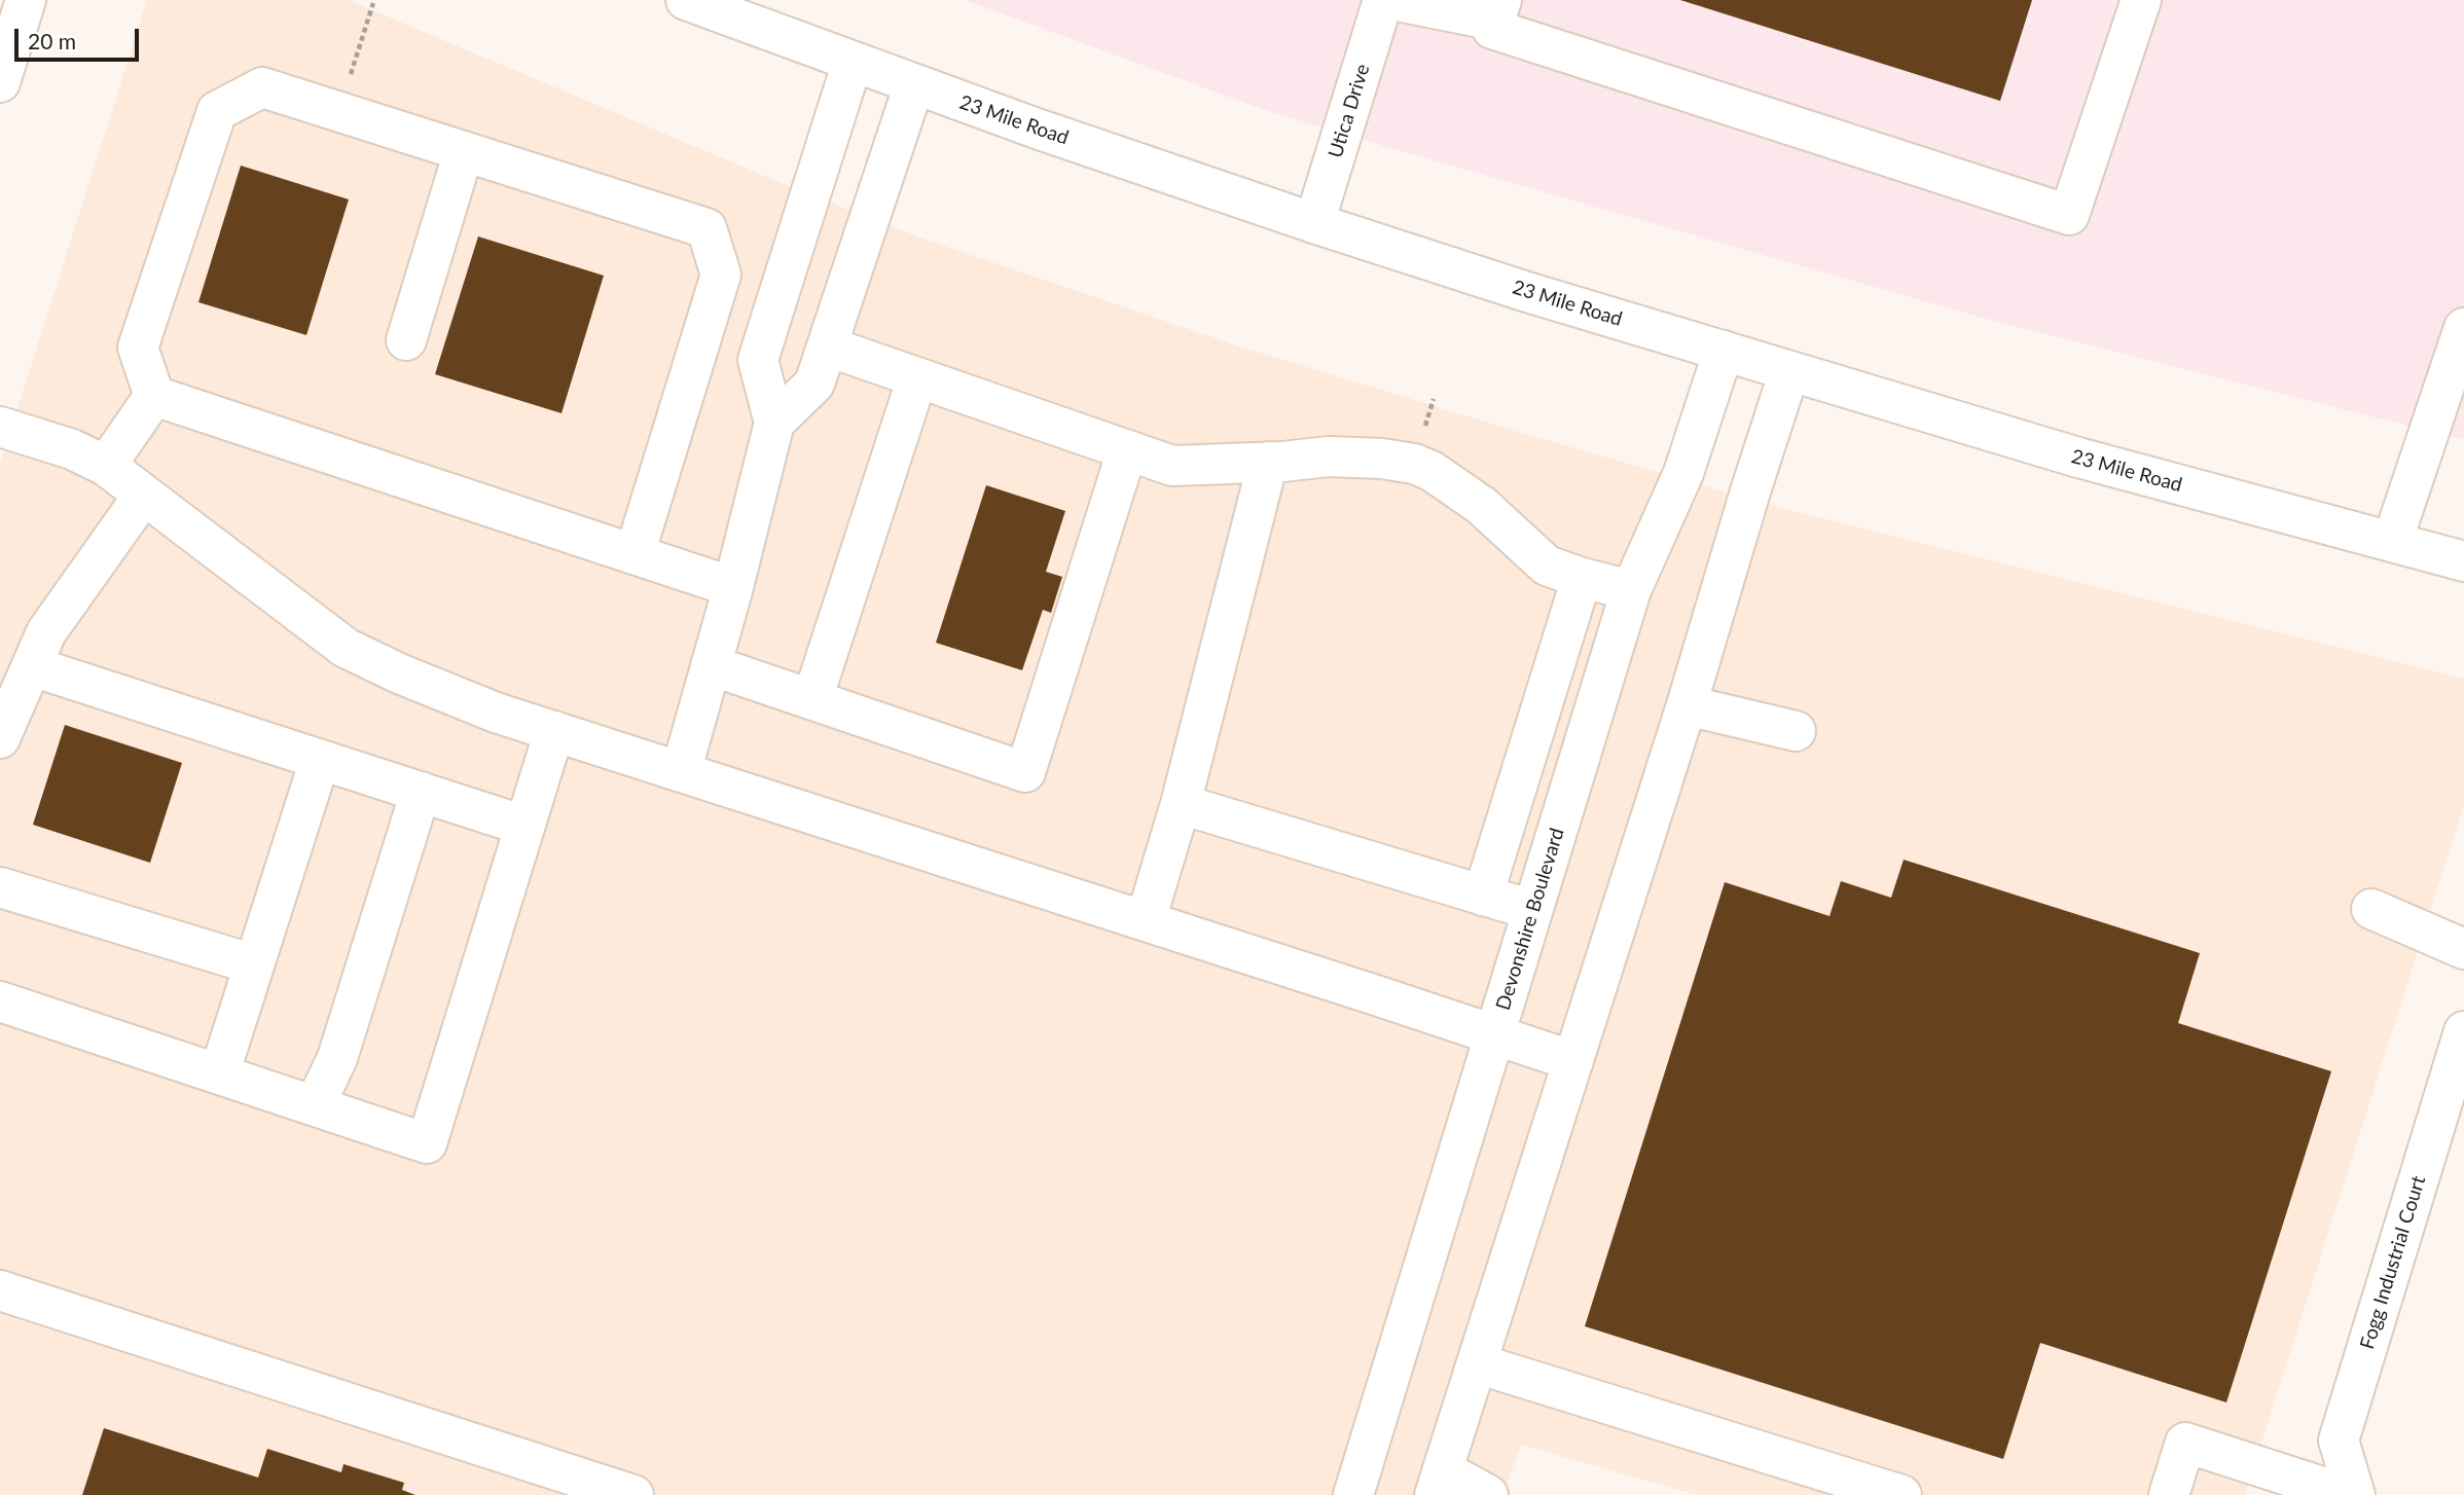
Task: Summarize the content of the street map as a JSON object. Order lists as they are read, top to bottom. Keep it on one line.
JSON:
{"streets":{"main road":["Utica Drive","23 Mile Road","Devonshire Boulevard","Fogg Industrial Court"]},"crossings":[["Utica Drive","23 Mile Road"],["23 Mile Road","Devonshire Boulevard"]],"scale_bar":"20 m"}
